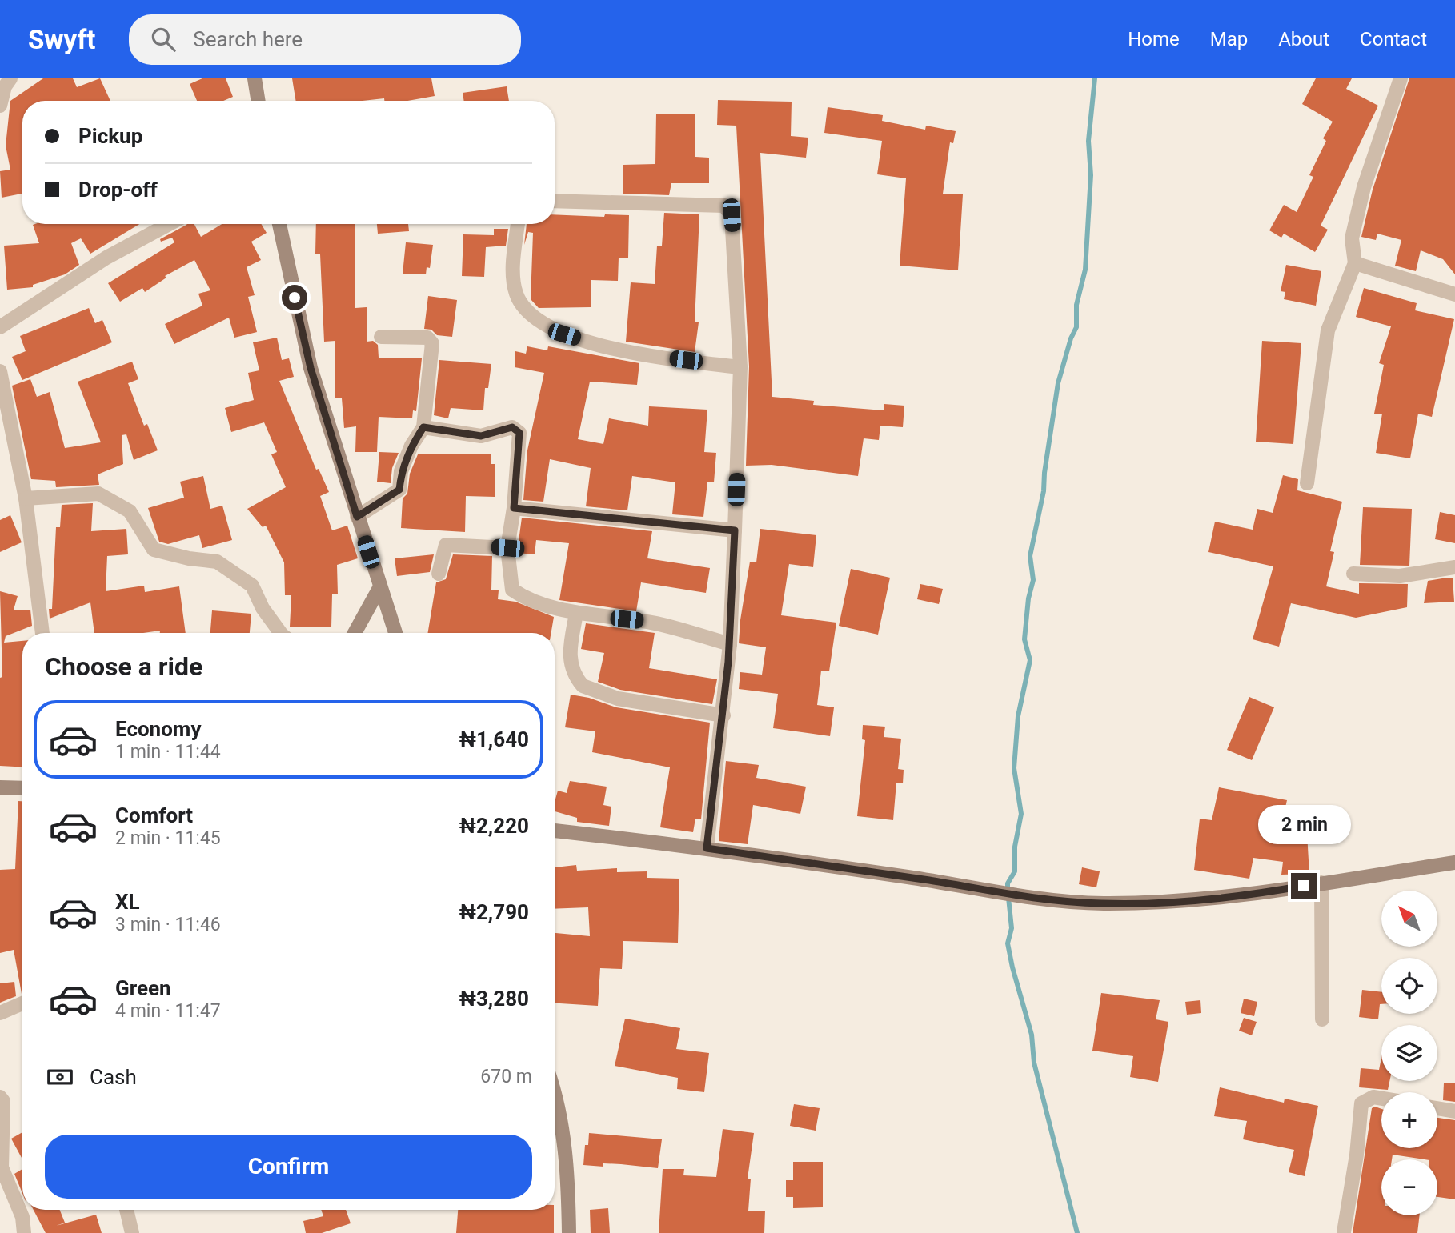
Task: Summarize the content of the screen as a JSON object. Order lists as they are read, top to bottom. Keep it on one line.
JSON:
{"north":"top left","page":{"header":"Swyft","search":"Search here","nav":["Home","Map","About","Contact"],"banner":["Pickup","Drop-off"],"heading":"Choose a ride","list":[{"name":"Economy","note":"1 min · 11:44","value":"₦1,640"},{"name":"Comfort","note":"2 min · 11:45","value":"₦2,220"},{"name":"XL","note":"3 min · 11:46","value":"₦2,790"},{"name":"Green","note":"4 min · 11:47","value":"₦3,280"}],"bubble":"2 min","map_buttons":["+","−"],"pay":["Cash","670 m"],"buttons":"Confirm"}}
